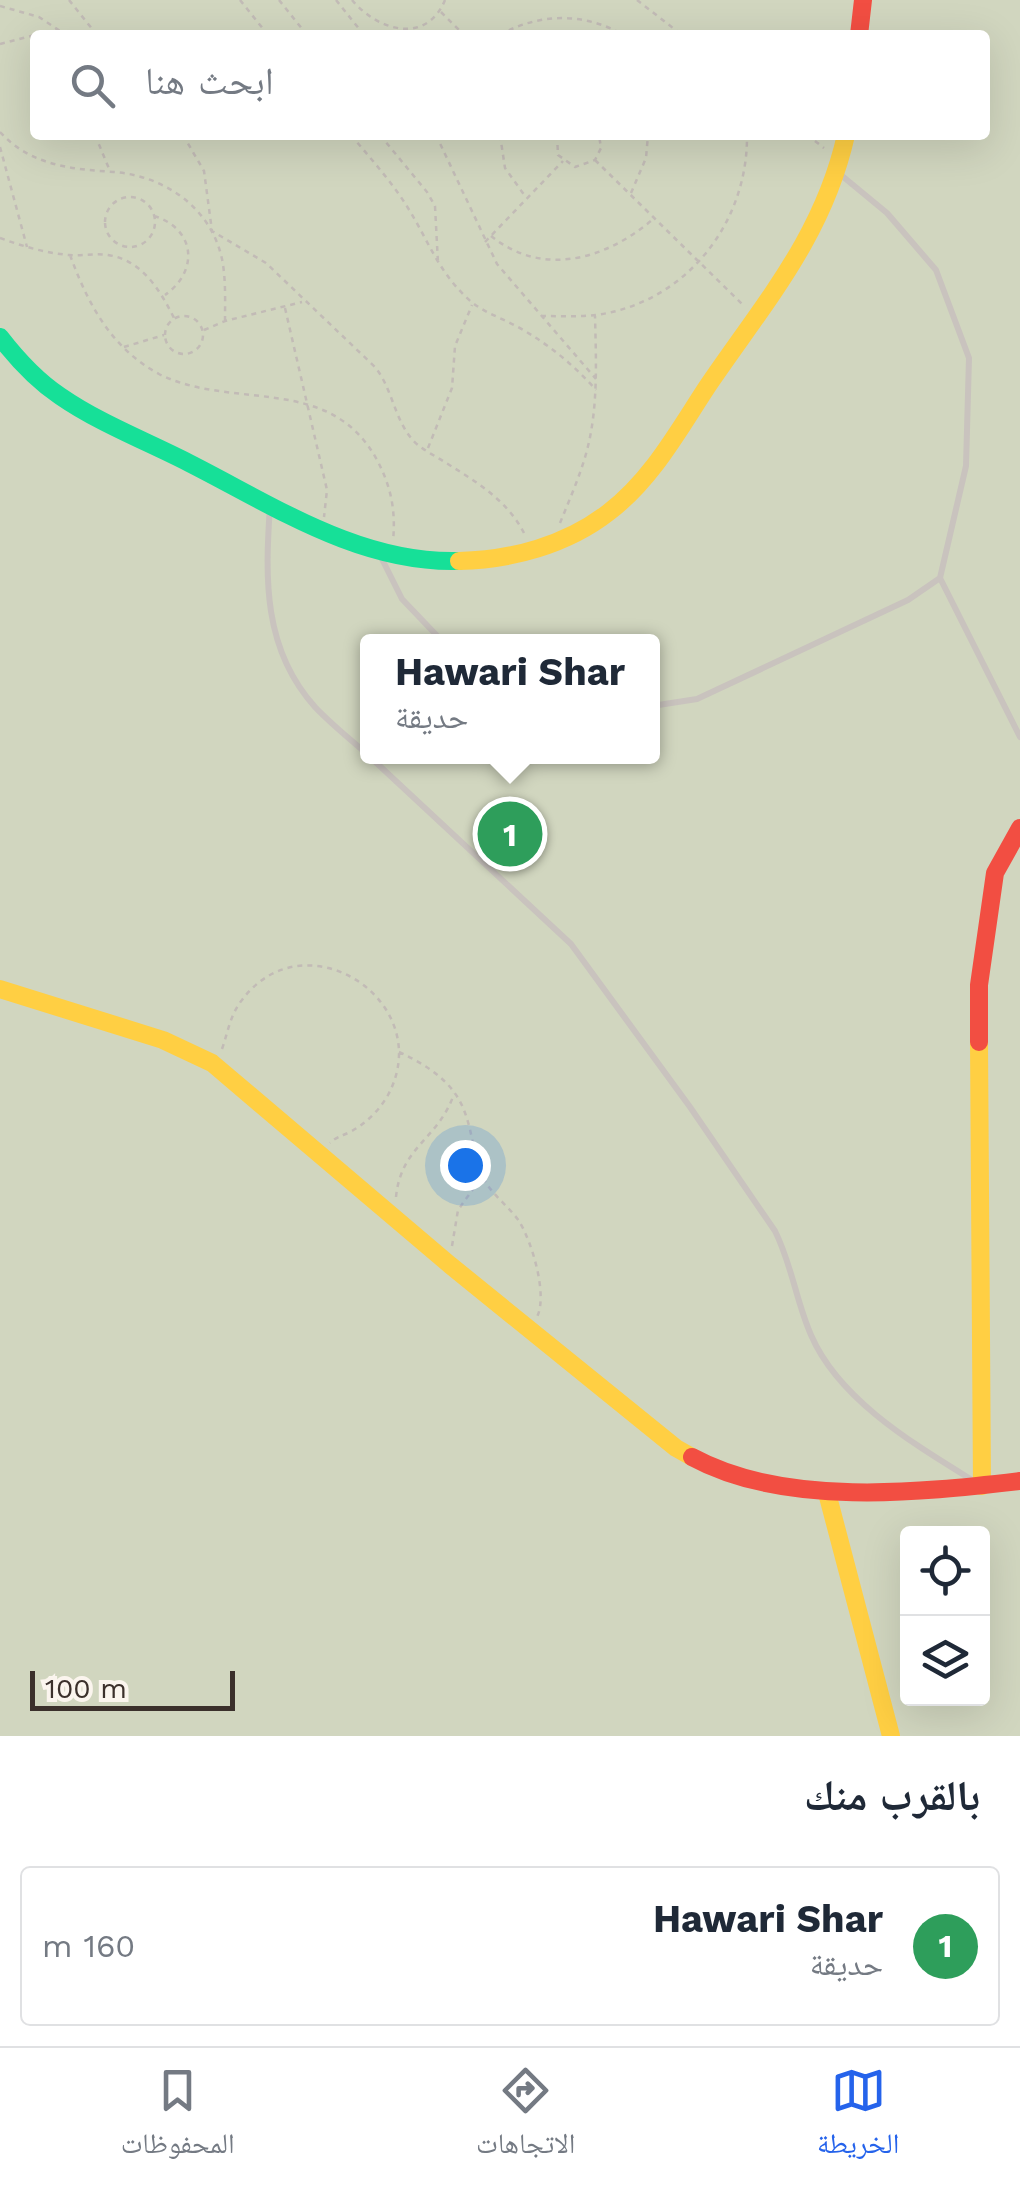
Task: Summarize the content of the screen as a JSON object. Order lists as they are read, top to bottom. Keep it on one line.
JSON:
{"scale_bar":"100 m","page":{"search":"ابحث هنا","popup":["Hawari Shar","حديقة"],"pins":"1","scale":"100 m","heading":"بالقرب منك","list":[{"mark":"1","name":"Hawari Shar","note":"حديقة","value":"160 m"}],"nav":["الخريطة","الاتجاهات","المحفوظات"]}}
